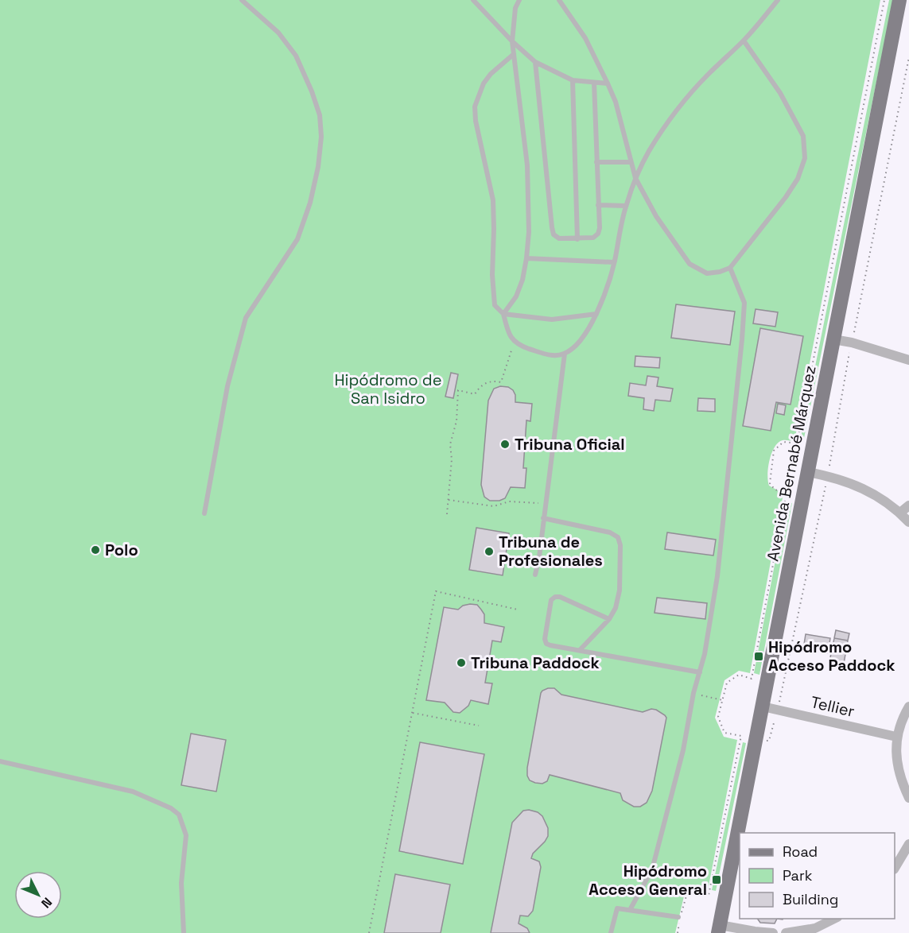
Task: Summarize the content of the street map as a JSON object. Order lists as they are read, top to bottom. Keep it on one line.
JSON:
{"streets":{"main road":["Avenida Bernabé Márquez"],"street":["Tellier"]},"crossings":[["Avenida Bernabé Márquez","Tellier"]],"parks":["Hipódromo de San Isidro"],"places":{"other":["Tribuna Oficial","Polo","Tribuna de Profesionales","Tribuna Paddock"],"transit":["Hipódromo Acceso Paddock","Hipódromo Acceso General"]},"legend":["Road","Park","Building"],"north":"bottom right"}
